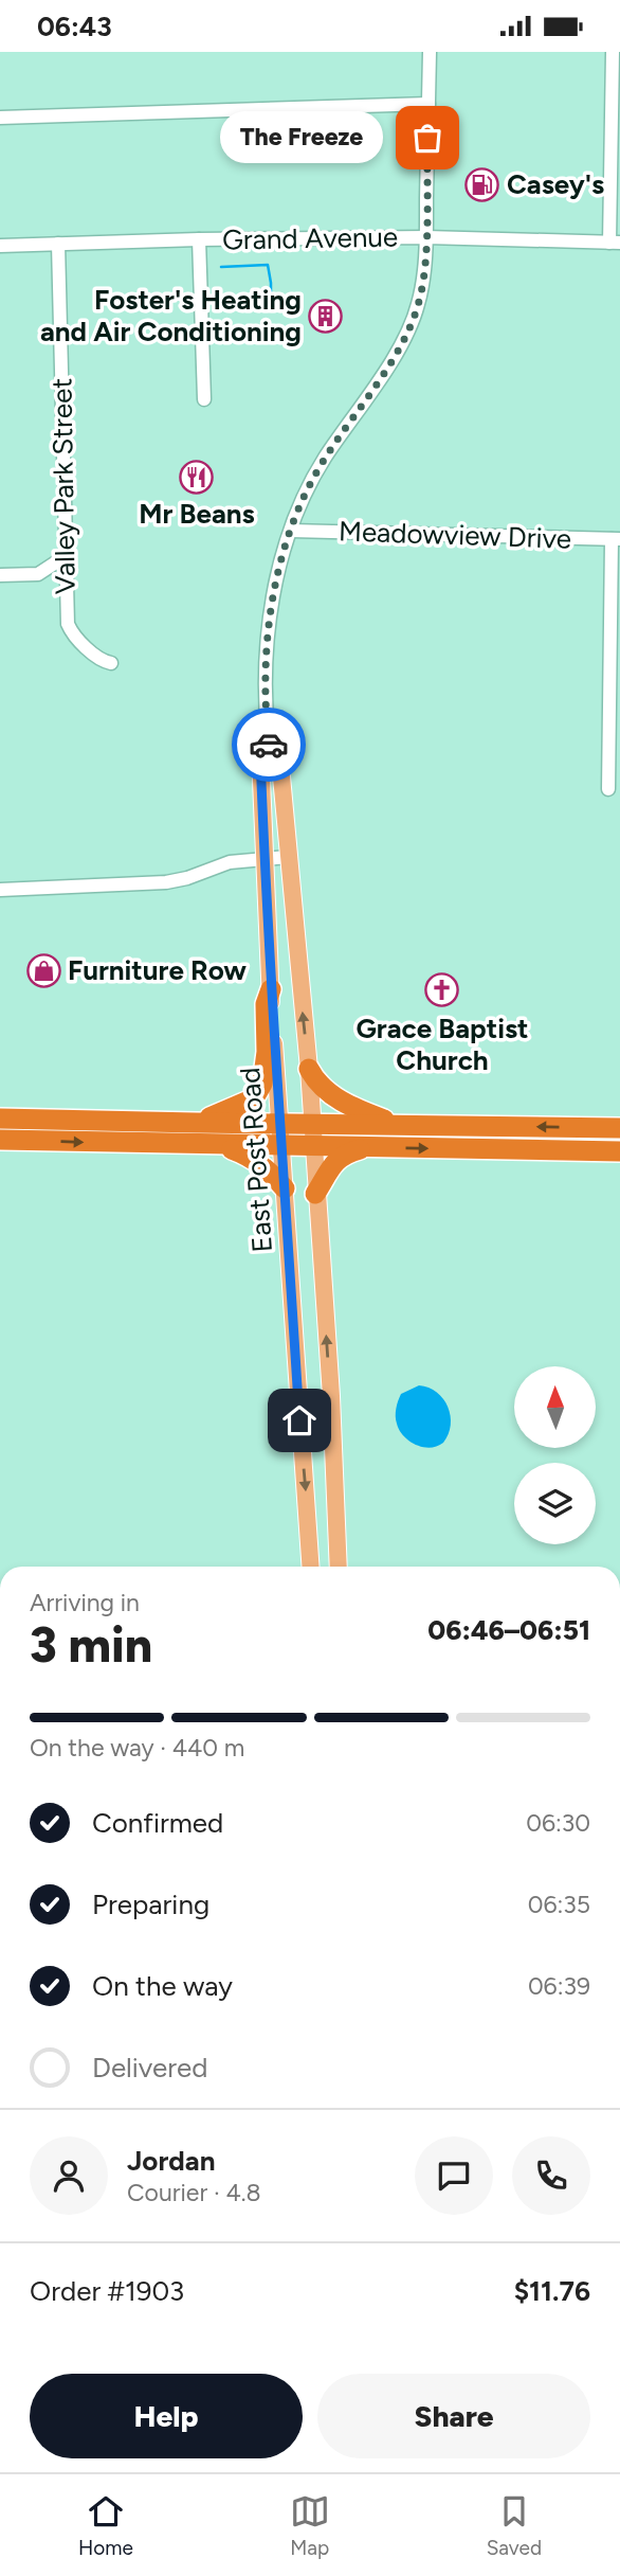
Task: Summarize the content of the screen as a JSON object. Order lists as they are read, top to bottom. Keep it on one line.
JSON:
{"streets":{"main road":["East Post Road"],"street":["Grand Avenue","Valley Park Street","Meadowview Drive"]},"crossings":[["Grand Avenue","Valley Park Street"],["Grand Avenue","East Post Road"],["Meadowview Drive","East Post Road"]],"places":{"other":["The Freeze"],"fuel station":["Casey's"],"building":["Foster's Heating and Air Conditioning"],"restaurant":["Mr Beans"],"shop":["Furniture Row"],"church":["Grace Baptist Church"]},"north":"top","page":{"status":"06:43","bubble":"The Freeze","heading":["3 min","Arriving in","06:46–06:51"],"panel":["Jordan","Courier · 4.8","Order #1903","$11.76"],"bar":"On the way · 440 m","list":[["Confirmed","06:30"],["Preparing","06:35"],["On the way","06:39"],"Delivered"],"buttons":["Help","Share"],"tabs":["Home","Map","Saved"]}}
